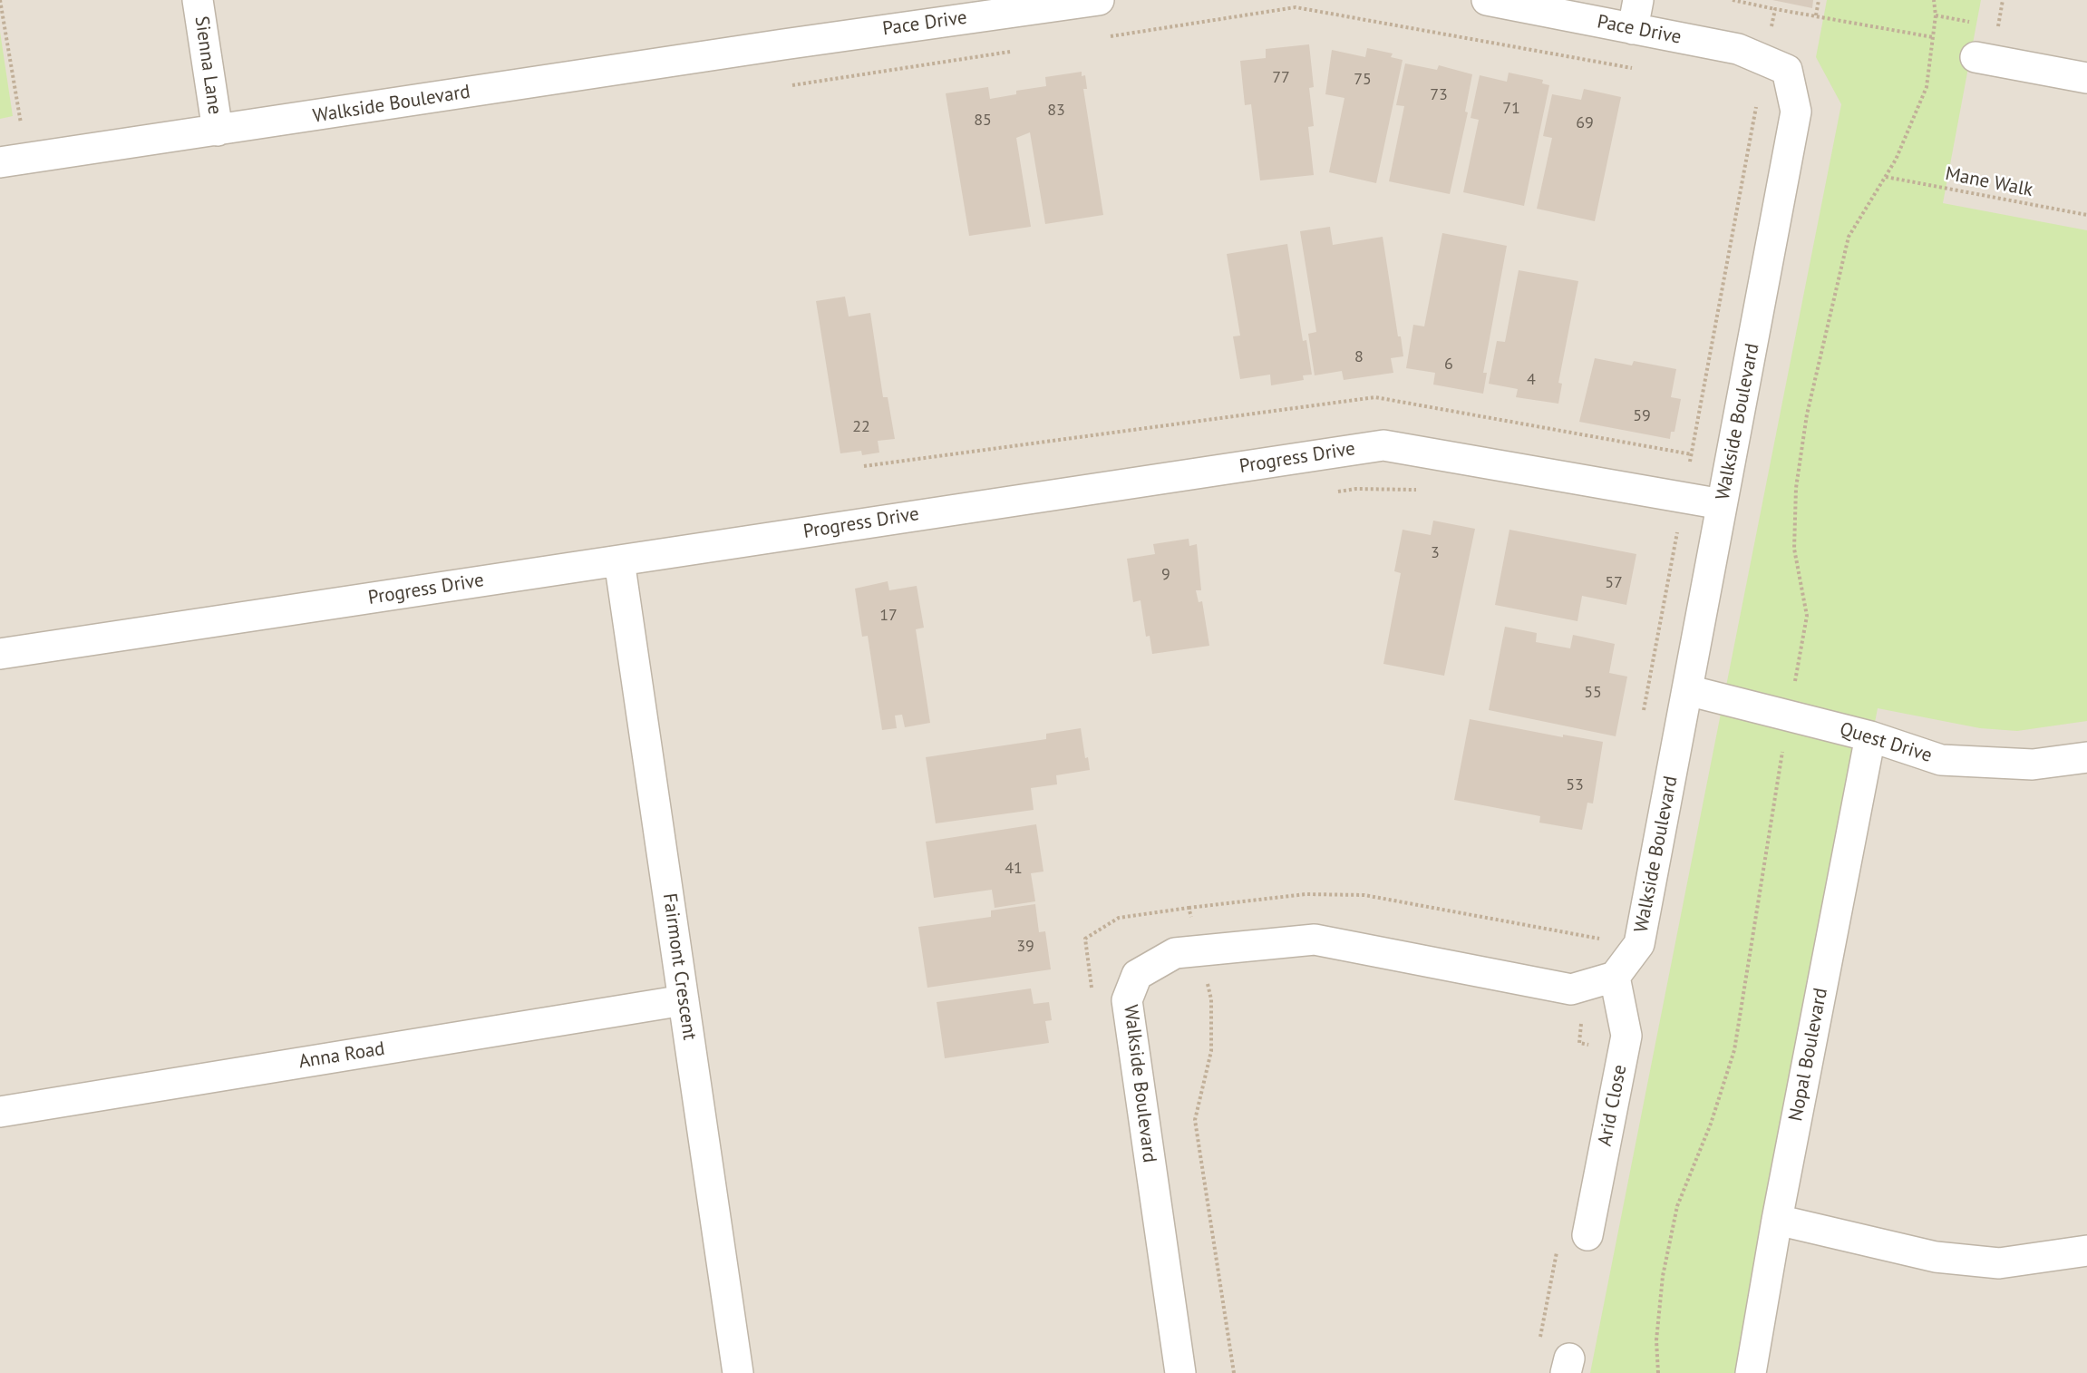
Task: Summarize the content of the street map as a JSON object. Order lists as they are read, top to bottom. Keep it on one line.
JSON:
{"streets":{"street":["Pace Drive","Sienna Lane","Walkside Boulevard","Progress Drive","Quest Drive","Fairmont Crescent","Nopal Boulevard","Anna Road","Arid Close"],"path":["Mane Walk"]},"crossings":[["Pace Drive","Walkside Boulevard"],["Sienna Lane","Walkside Boulevard"],["Walkside Boulevard","Progress Drive"],["Walkside Boulevard","Quest Drive"],["Walkside Boulevard","Arid Close"],["Progress Drive","Fairmont Crescent"],["Quest Drive","Nopal Boulevard"],["Fairmont Crescent","Anna Road"]],"house_numbers":["77","75","73","71","83","85","69","8","6","4","59","22","3","9","57","17","55","53","41","39"]}
